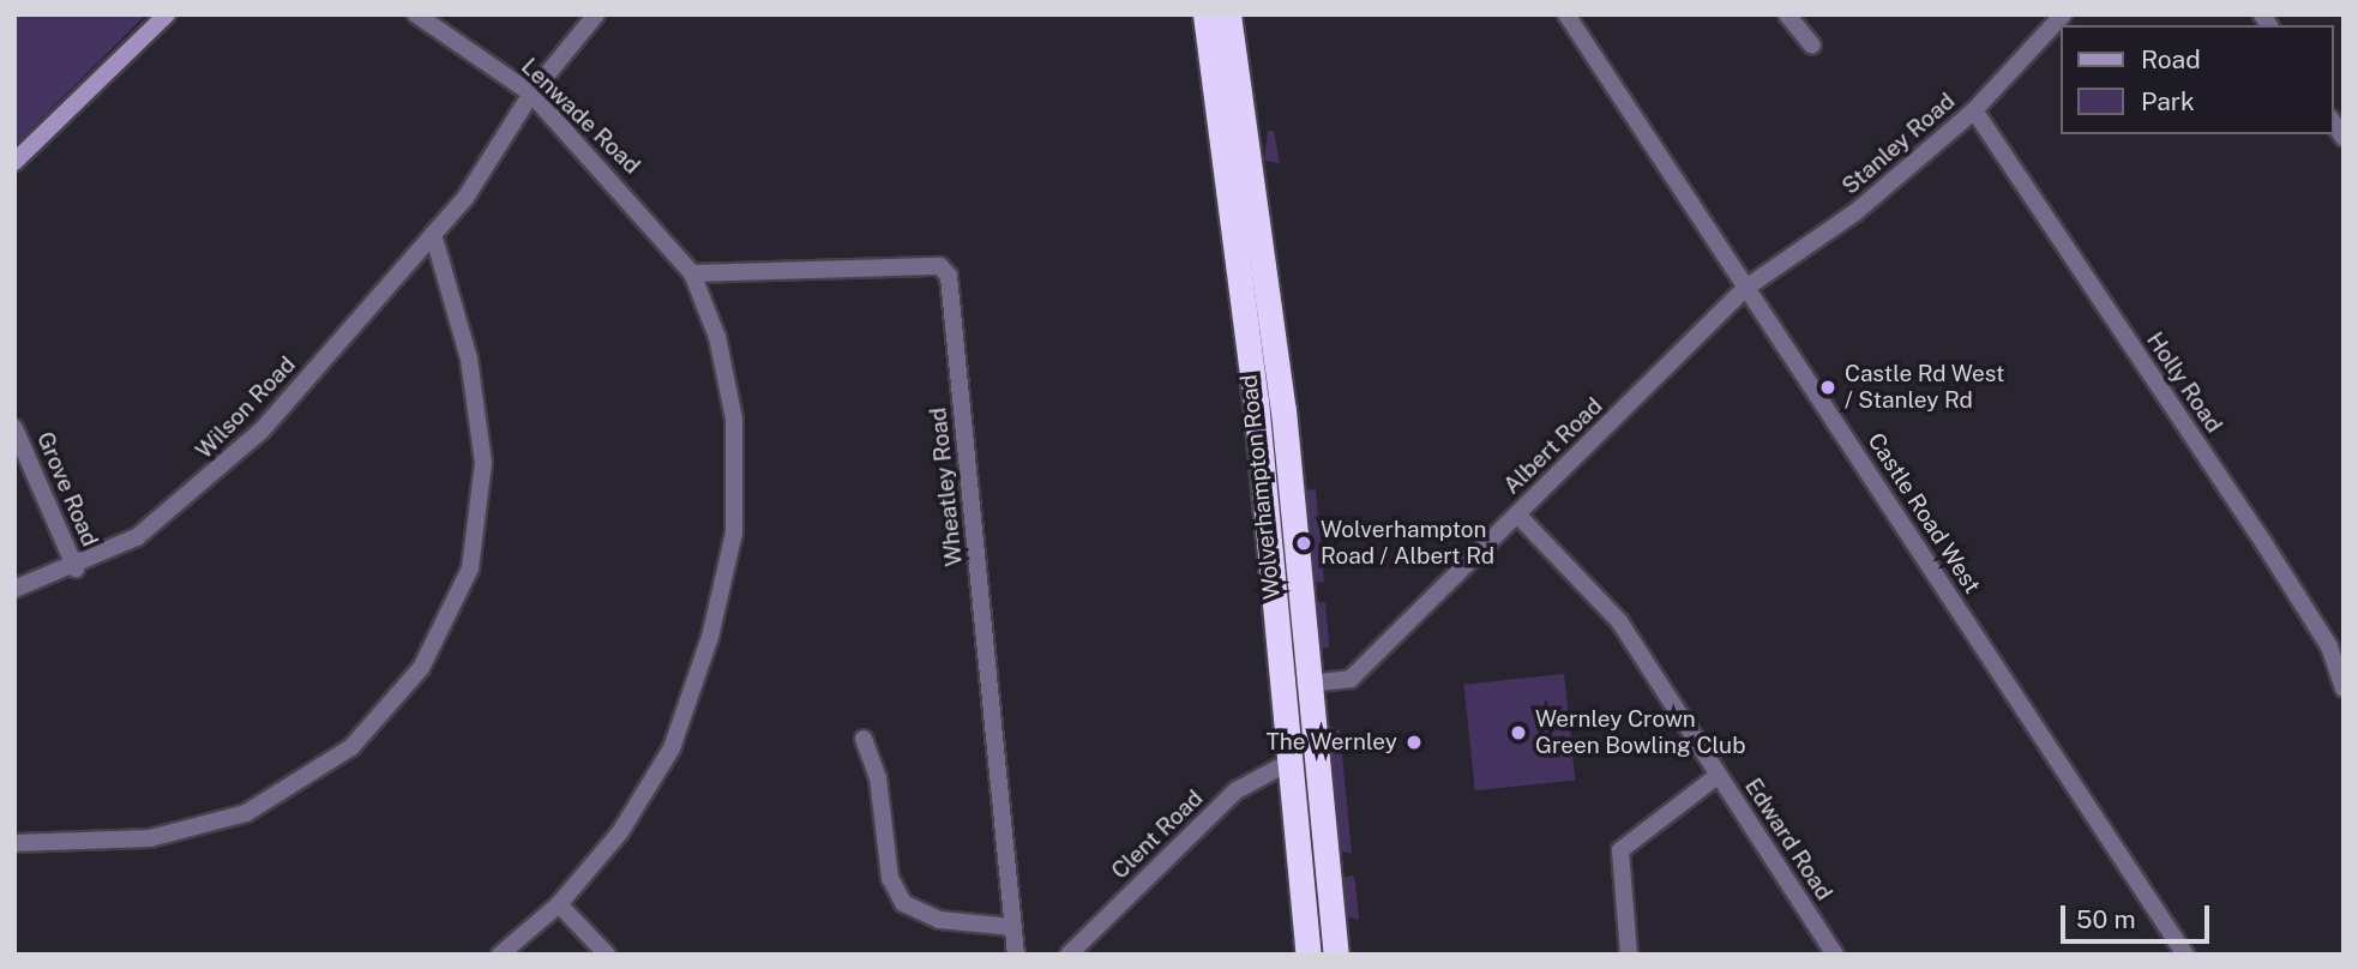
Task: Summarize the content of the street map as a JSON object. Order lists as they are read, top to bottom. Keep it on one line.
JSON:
{"streets":{"highway":["Wolverhampton Road"],"street":["Lenwade Road","Stanley Road","Holly Road","Wilson Road","Albert Road","Wheatley Road","Grove Road","Castle Road West","Clent Road","Edward Road"]},"crossings":[["Lenwade Road","Wilson Road"],["Lenwade Road","Wheatley Road"],["Stanley Road","Holly Road"],["Stanley Road","Albert Road"],["Stanley Road","Castle Road West"],["Wilson Road","Grove Road"],["Albert Road","Wolverhampton Road"],["Albert Road","Castle Road West"],["Albert Road","Edward Road"],["Wolverhampton Road","Clent Road"]],"places":["Castle Rd West / Stanley Rd","Wolverhampton Road / Albert Rd","Wernley Crown Green Bowling Club","The Wernley"],"legend":["Road","Park"],"scale_bar":"50 m"}
